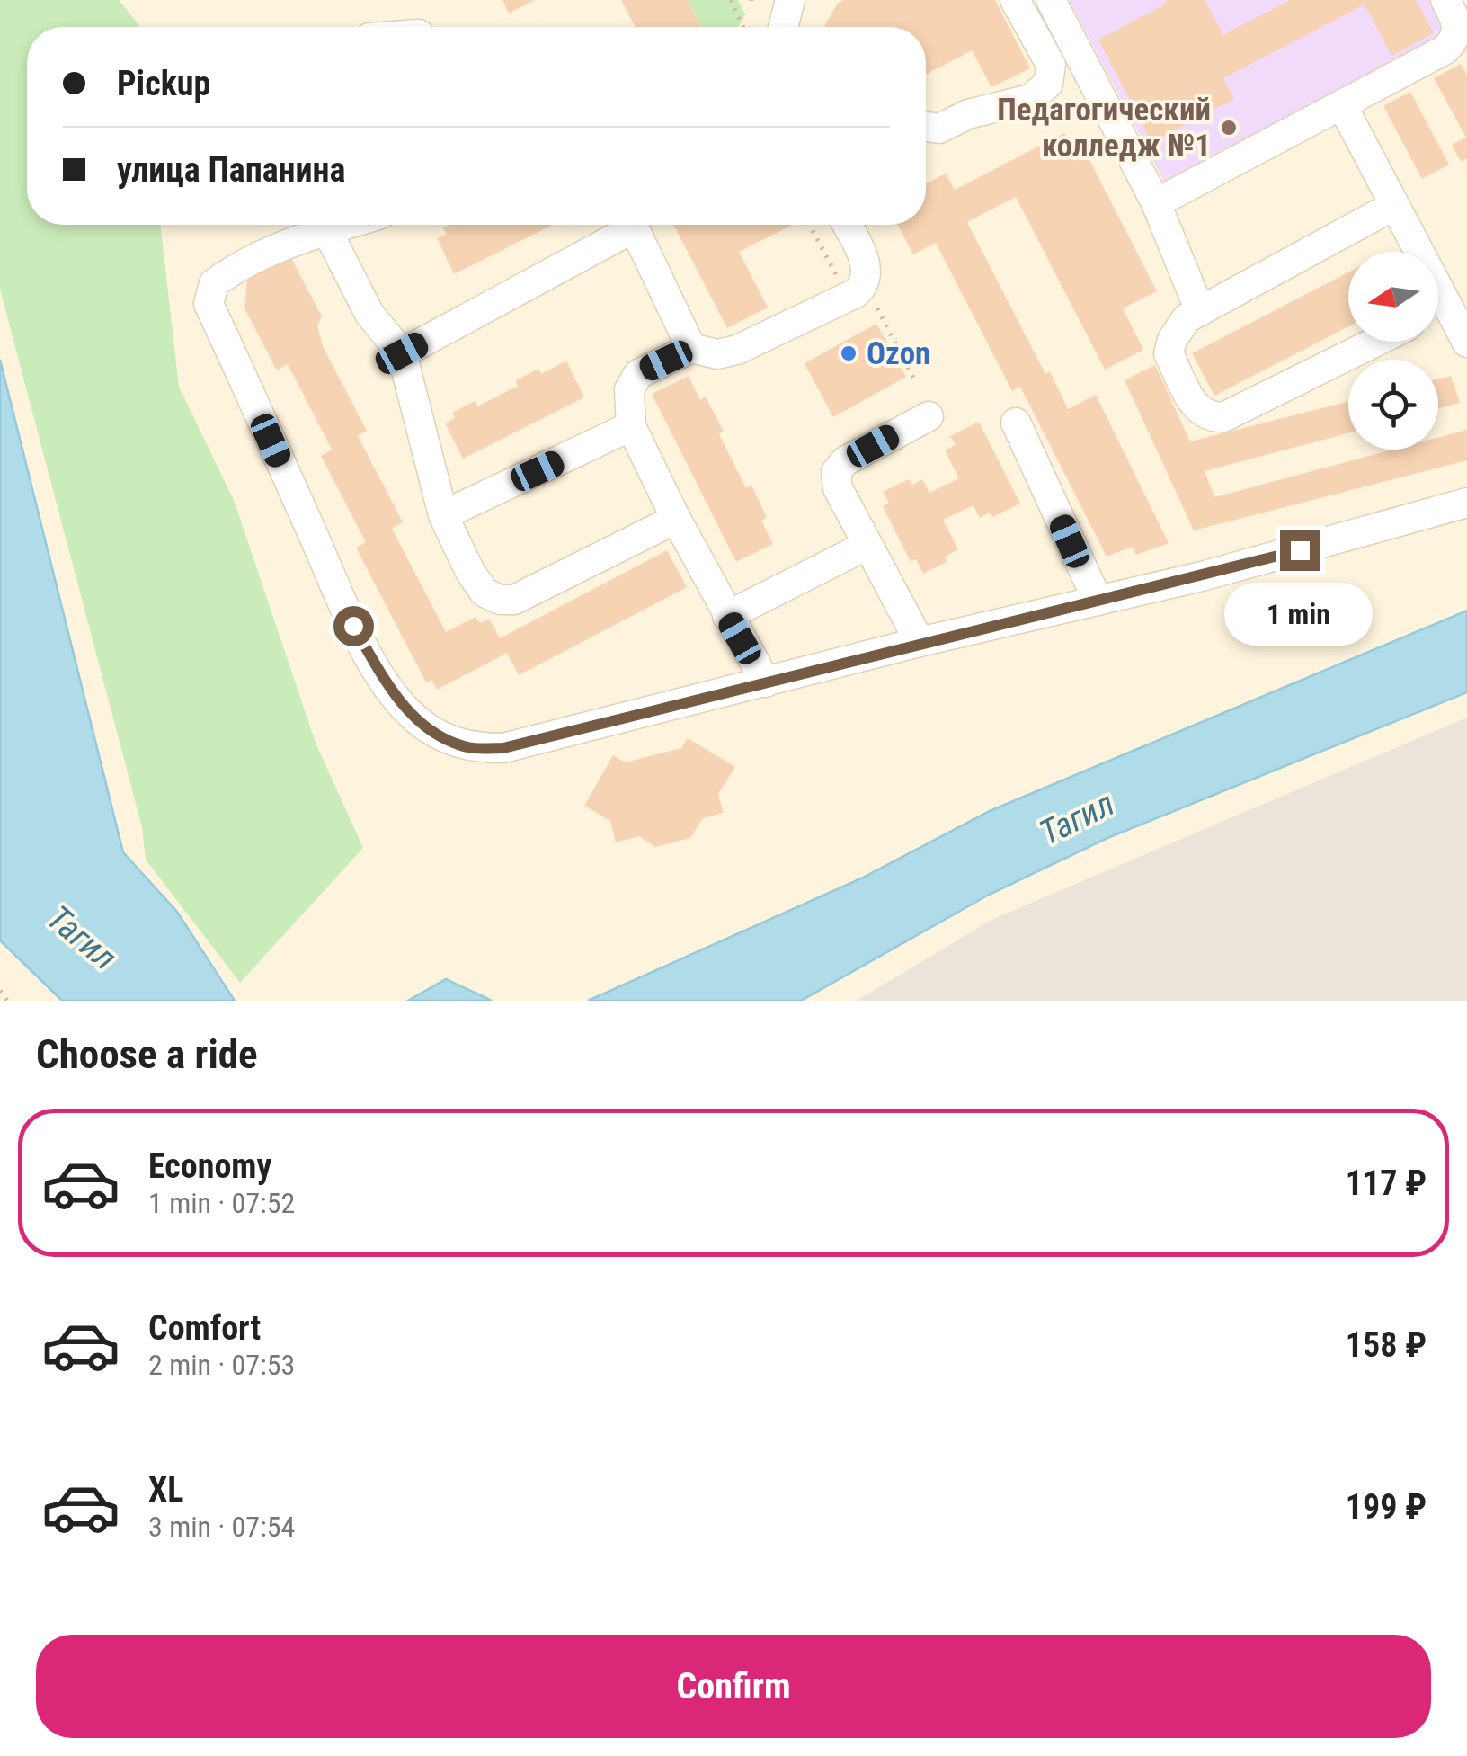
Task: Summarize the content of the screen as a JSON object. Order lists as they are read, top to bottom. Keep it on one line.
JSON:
{"water":["Тагил"],"places":["Педагогический колледж №1","Ozon"],"north":"left","page":{"banner":["Pickup","улица Папанина"],"bubble":"1 min","heading":"Choose a ride","list":[{"name":"Economy","note":"1 min · 07:52","value":"117 ₽"},{"name":"Comfort","note":"2 min · 07:53","value":"158 ₽"},{"name":"XL","note":"3 min · 07:54","value":"199 ₽"}],"buttons":"Confirm"}}
